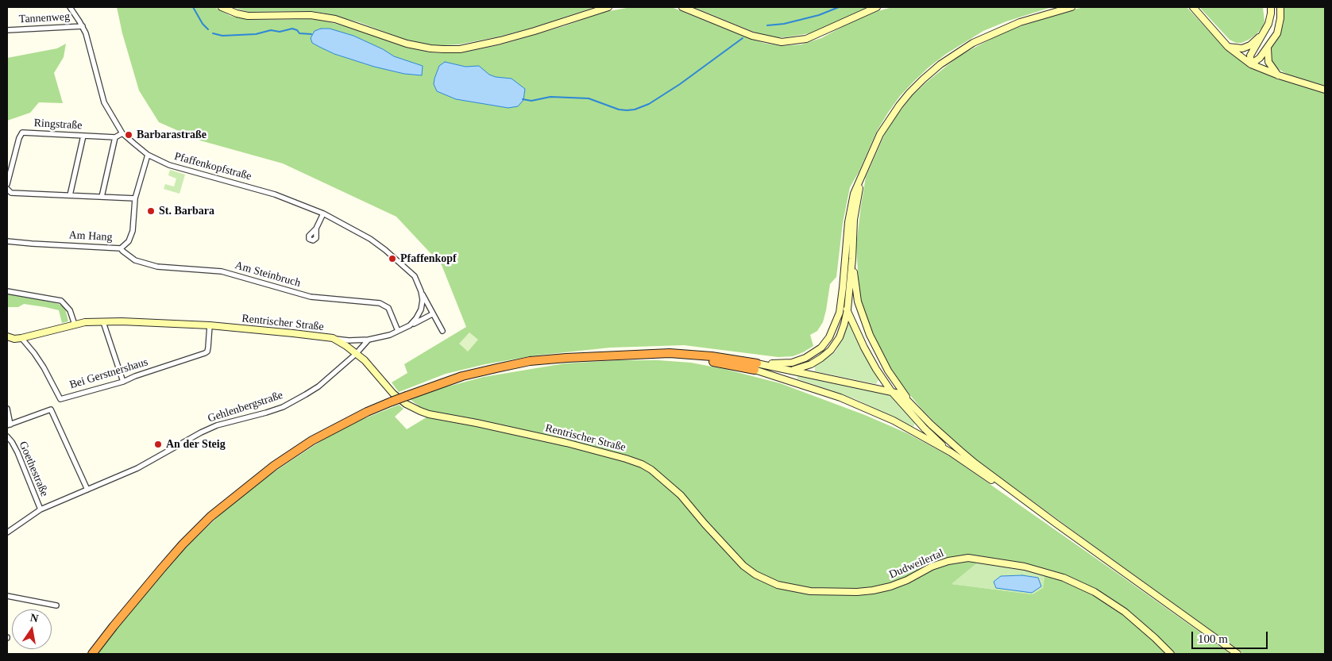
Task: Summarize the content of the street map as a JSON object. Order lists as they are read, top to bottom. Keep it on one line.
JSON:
{"streets":{"main road":["Rentrischer Straße","Dudweilertal"],"street":["Tannenweg","Ringstraße","Pfaffenkopfstraße","Am Hang","Am Steinbruch","Bei Gerstnershaus","Gehlenbergstraße","Goethestraße"]},"crossings":[["Tannenweg","Pfaffenkopfstraße"],["Pfaffenkopfstraße","Am Hang"],["Am Hang","Am Steinbruch"],["Rentrischer Straße","Bei Gerstnershaus"],["Rentrischer Straße","Gehlenbergstraße"],["Rentrischer Straße","Dudweilertal"],["Gehlenbergstraße","Goethestraße"]],"places":["Barbarastraße","St. Barbara","Pfaffenkopf","An der Steig"],"scale_bar":"100 m","north":"top"}
